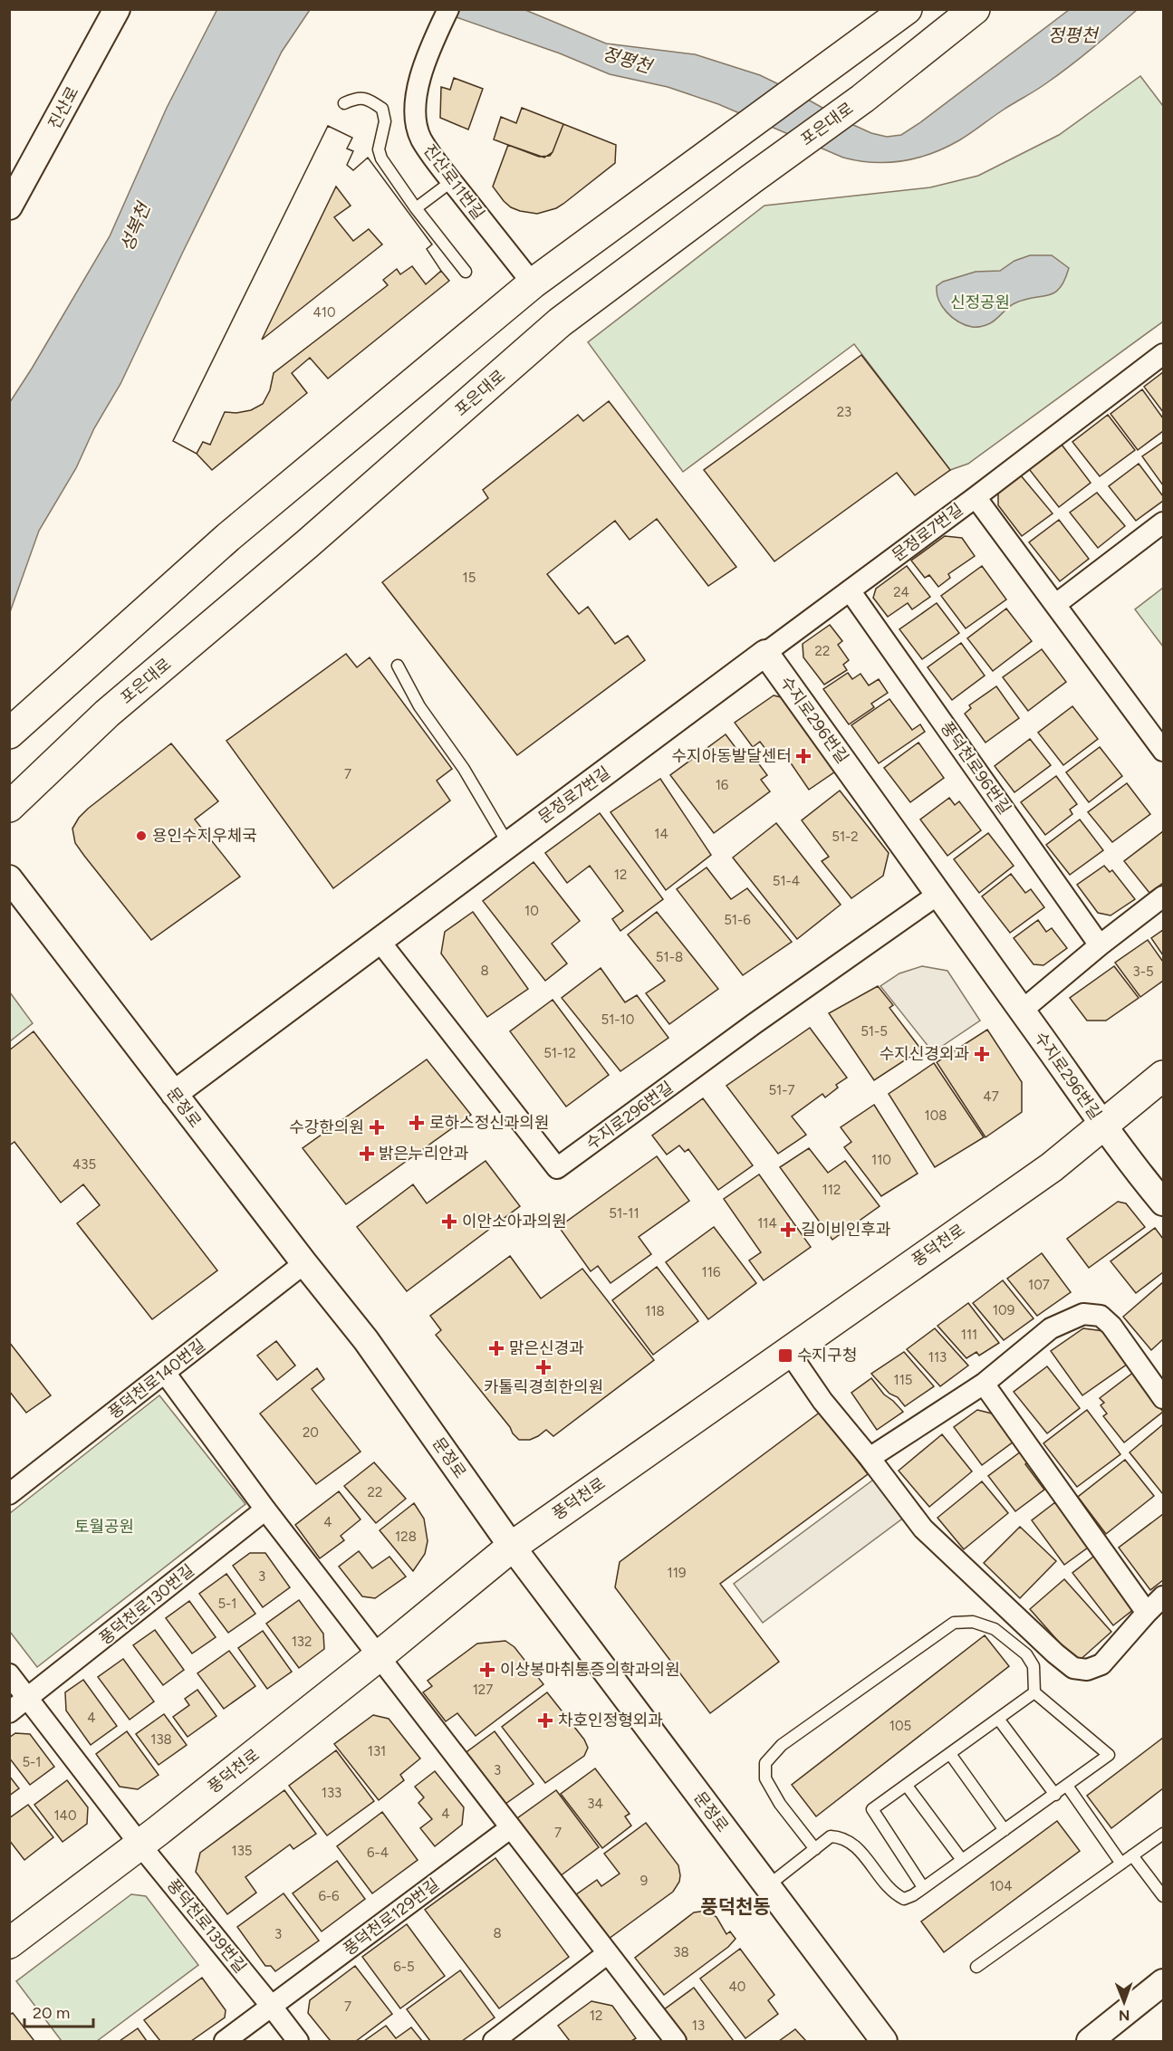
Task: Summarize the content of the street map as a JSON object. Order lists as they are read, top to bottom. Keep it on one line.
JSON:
{"streets":{"main road":["포은대로","풍덕천로"],"street":["진산로","진산로11번길","문정로7번길","수지로296번길","풍덕천로96번길","문정로","풍덕천로140번길","풍덕천로130번길","풍덕천로129번길","풍덕천로139번길"]},"crossings":[["문정로7번길","수지로296번길"],["문정로7번길","풍덕천로96번길"],["문정로7번길","문정로"],["수지로296번길","풍덕천로"],["문정로","풍덕천로"],["문정로","풍덕천로140번길"],["풍덕천로","풍덕천로139번길"],["풍덕천로129번길","풍덕천로139번길"]],"districts":["풍덕천동"],"water":["정평천","성복천"],"parks":["신정공원","토월공원"],"places":{"health":["수지아동발달센터","수지신경외과","로하스정신과의원","수강한의원","밝은누리안과","이안소아과의원","길이비인후과","맑은신경과","카톨릭경희한의원","이상봉마취통증의학과의원","차호인정형외과"],"other":["용인수지우체국"],"transit":["수지구청"]},"house_numbers":["410","23","15","24","22","7","16","14","51-2","12","51-4","10","51-6","51-8","8","3-5","51-10","51-5","51-12","51-7","47","108","110","435","112","51-11","114","116","107","109","118","111","113","115","20","22","4","128","119","3","5-1","132","127","4","105","138","131","5-1","3","133","34","4","140","7","135","6-4","9","104","6-6","8","3","38","6-5","40","7","12","13"],"scale_bar":"20 m","north":"bottom"}
